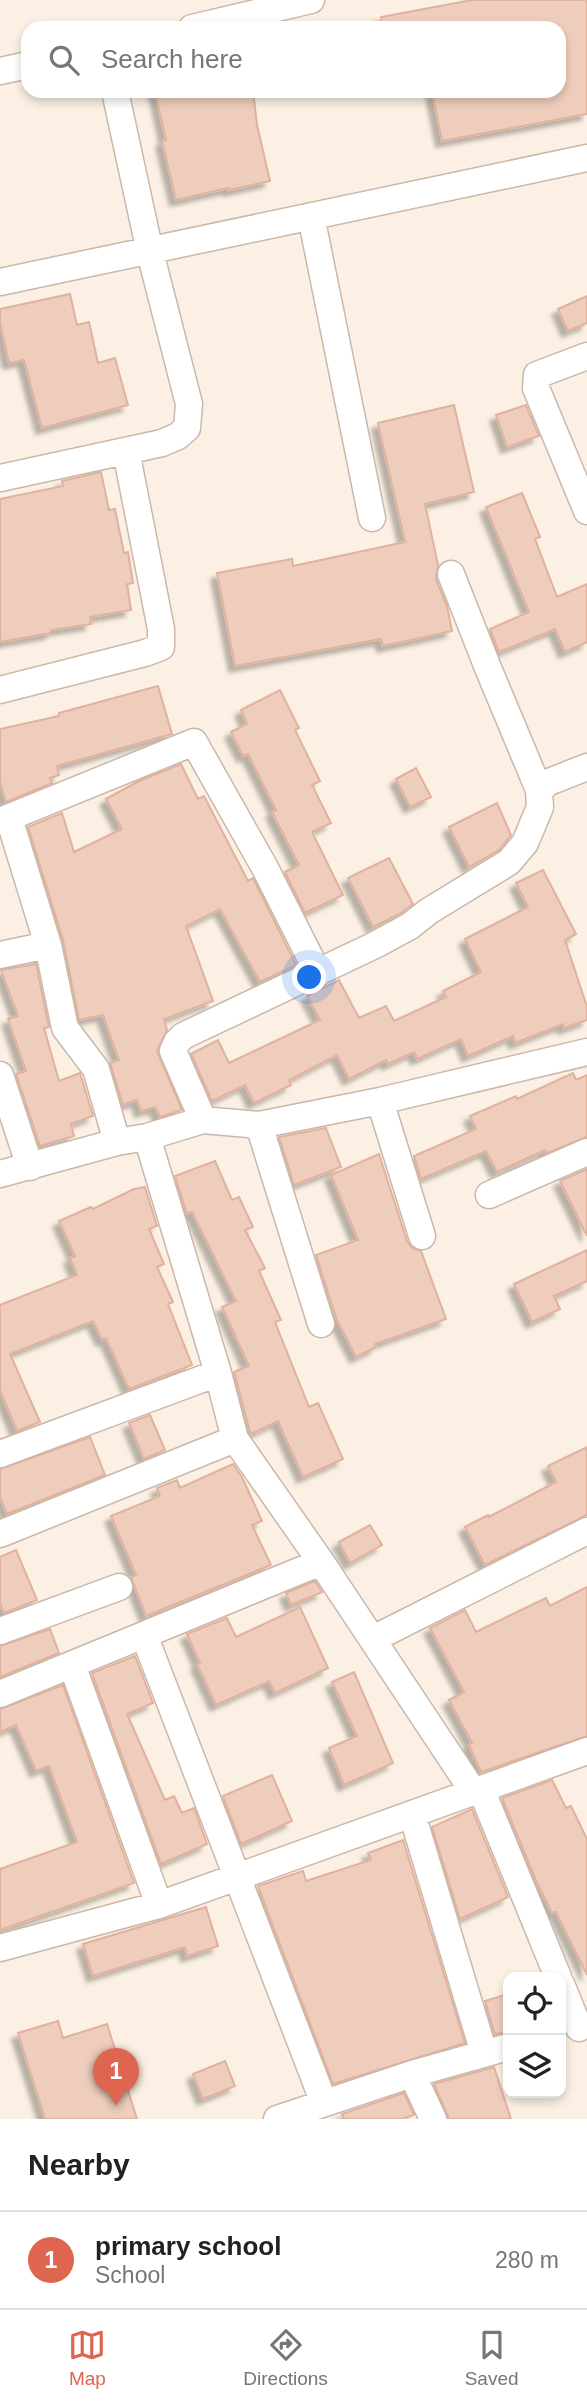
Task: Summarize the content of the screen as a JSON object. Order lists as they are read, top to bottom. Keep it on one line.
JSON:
{"page":{"search":"Search here","pins":"1","heading":"Nearby","list":[{"mark":"1","name":"primary school","note":"School","value":"280 m"}],"nav":["Map","Directions","Saved"]}}
